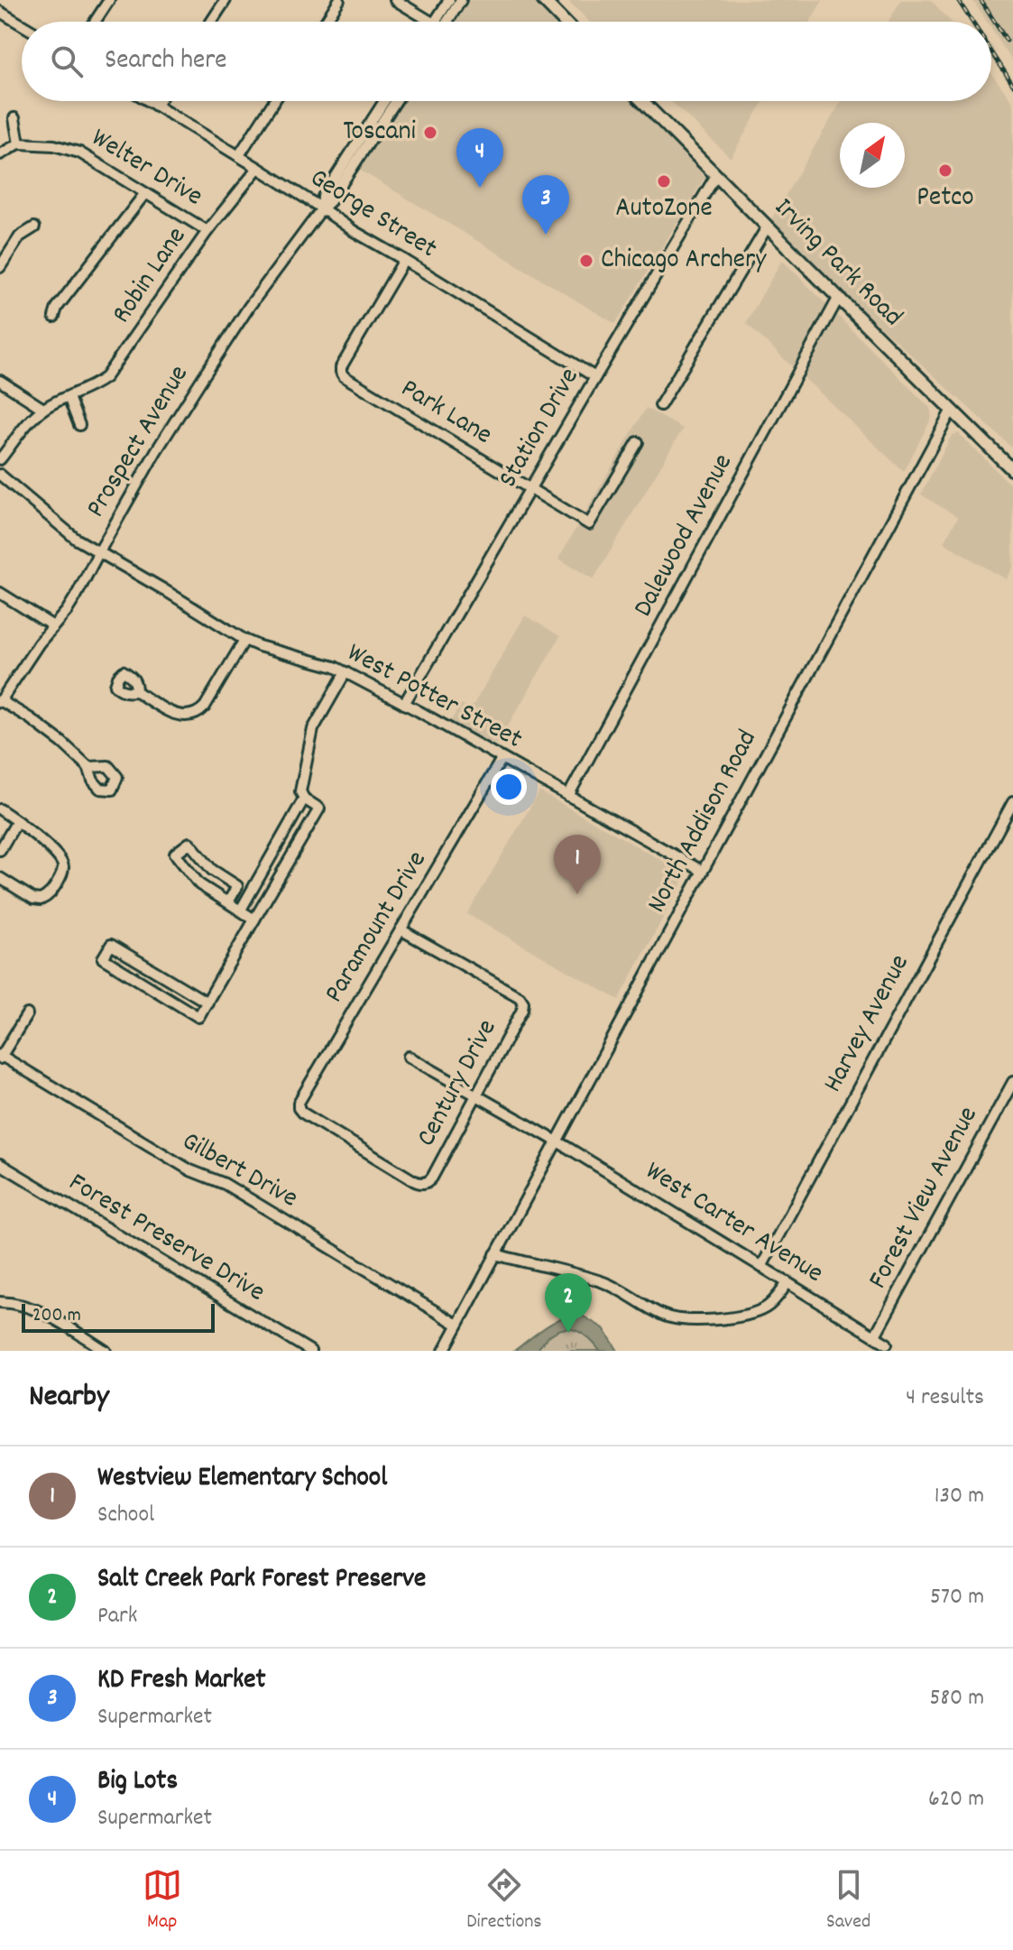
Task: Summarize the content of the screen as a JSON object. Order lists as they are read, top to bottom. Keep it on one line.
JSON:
{"streets":{"main road":["Irving Park Road"],"street":["Welter Drive","George Street","Robin Lane","Park Lane","Station Drive","Prospect Avenue","Dalewood Avenue","West Potter Street","North Addison Road","Paramount Drive","Harvey Avenue","Century Drive","Gilbert Drive","Forest View Avenue","West Carter Avenue","Forest Preserve Drive"]},"crossings":[["Welter Drive","Robin Lane"],["George Street","Robin Lane"],["George Street","Park Lane"],["George Street","Station Drive"],["George Street","Prospect Avenue"],["Irving Park Road","Station Drive"],["Irving Park Road","Dalewood Avenue"],["Irving Park Road","North Addison Road"],["Park Lane","Station Drive"],["Station Drive","West Potter Street"],["Prospect Avenue","West Potter Street"],["Dalewood Avenue","West Potter Street"],["West Potter Street","North Addison Road"],["West Potter Street","Paramount Drive"],["North Addison Road","Gilbert Drive"],["North Addison Road","West Carter Avenue"],["Paramount Drive","Century Drive"],["Harvey Avenue","West Carter Avenue"],["Century Drive","West Carter Avenue"],["Forest View Avenue","West Carter Avenue"]],"places":["Toscani","Petco","AutoZone","Chicago Archery"],"scale_bar":"200 m","north":"top right","page":{"search":"Search here","pins":["4","3","1","2"],"scale":"200 m","heading":["Nearby","4 results"],"list":[{"mark":"1","name":"Westview Elementary School","note":"School","value":"130 m"},{"mark":"2","name":"Salt Creek Park Forest Preserve","note":"Park","value":"570 m"},{"mark":"3","name":"KD Fresh Market","note":"Supermarket","value":"580 m"},{"mark":"4","name":"Big Lots","note":"Supermarket","value":"620 m"}],"nav":["Map","Directions","Saved"]}}
